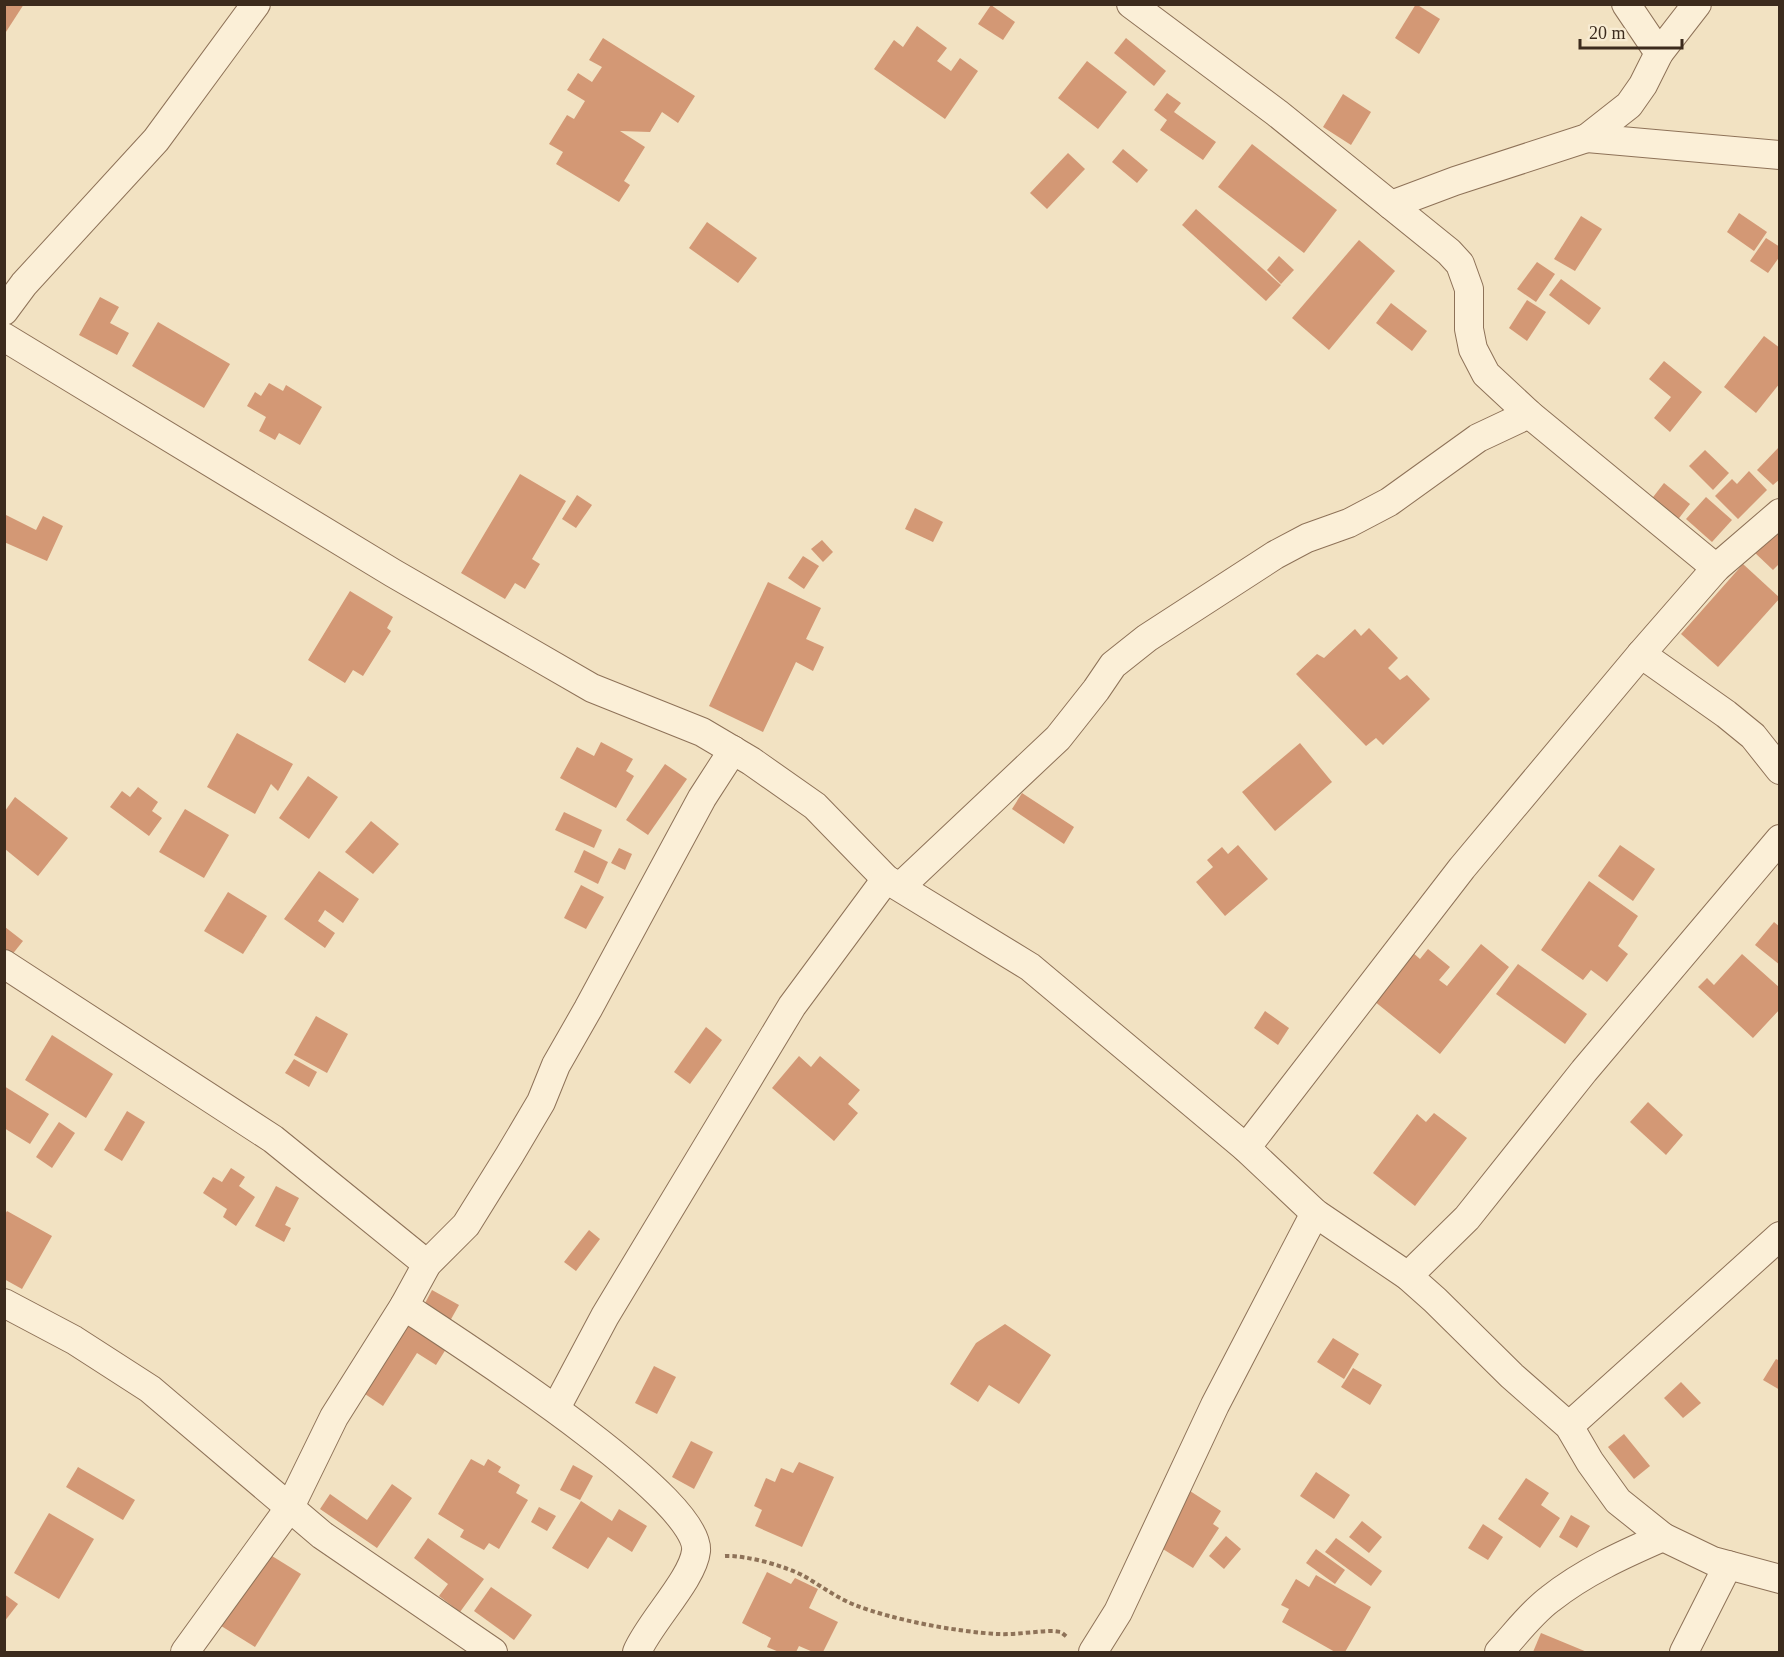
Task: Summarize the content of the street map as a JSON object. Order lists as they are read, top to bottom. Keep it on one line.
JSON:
{"scale_bar":"20 m"}
